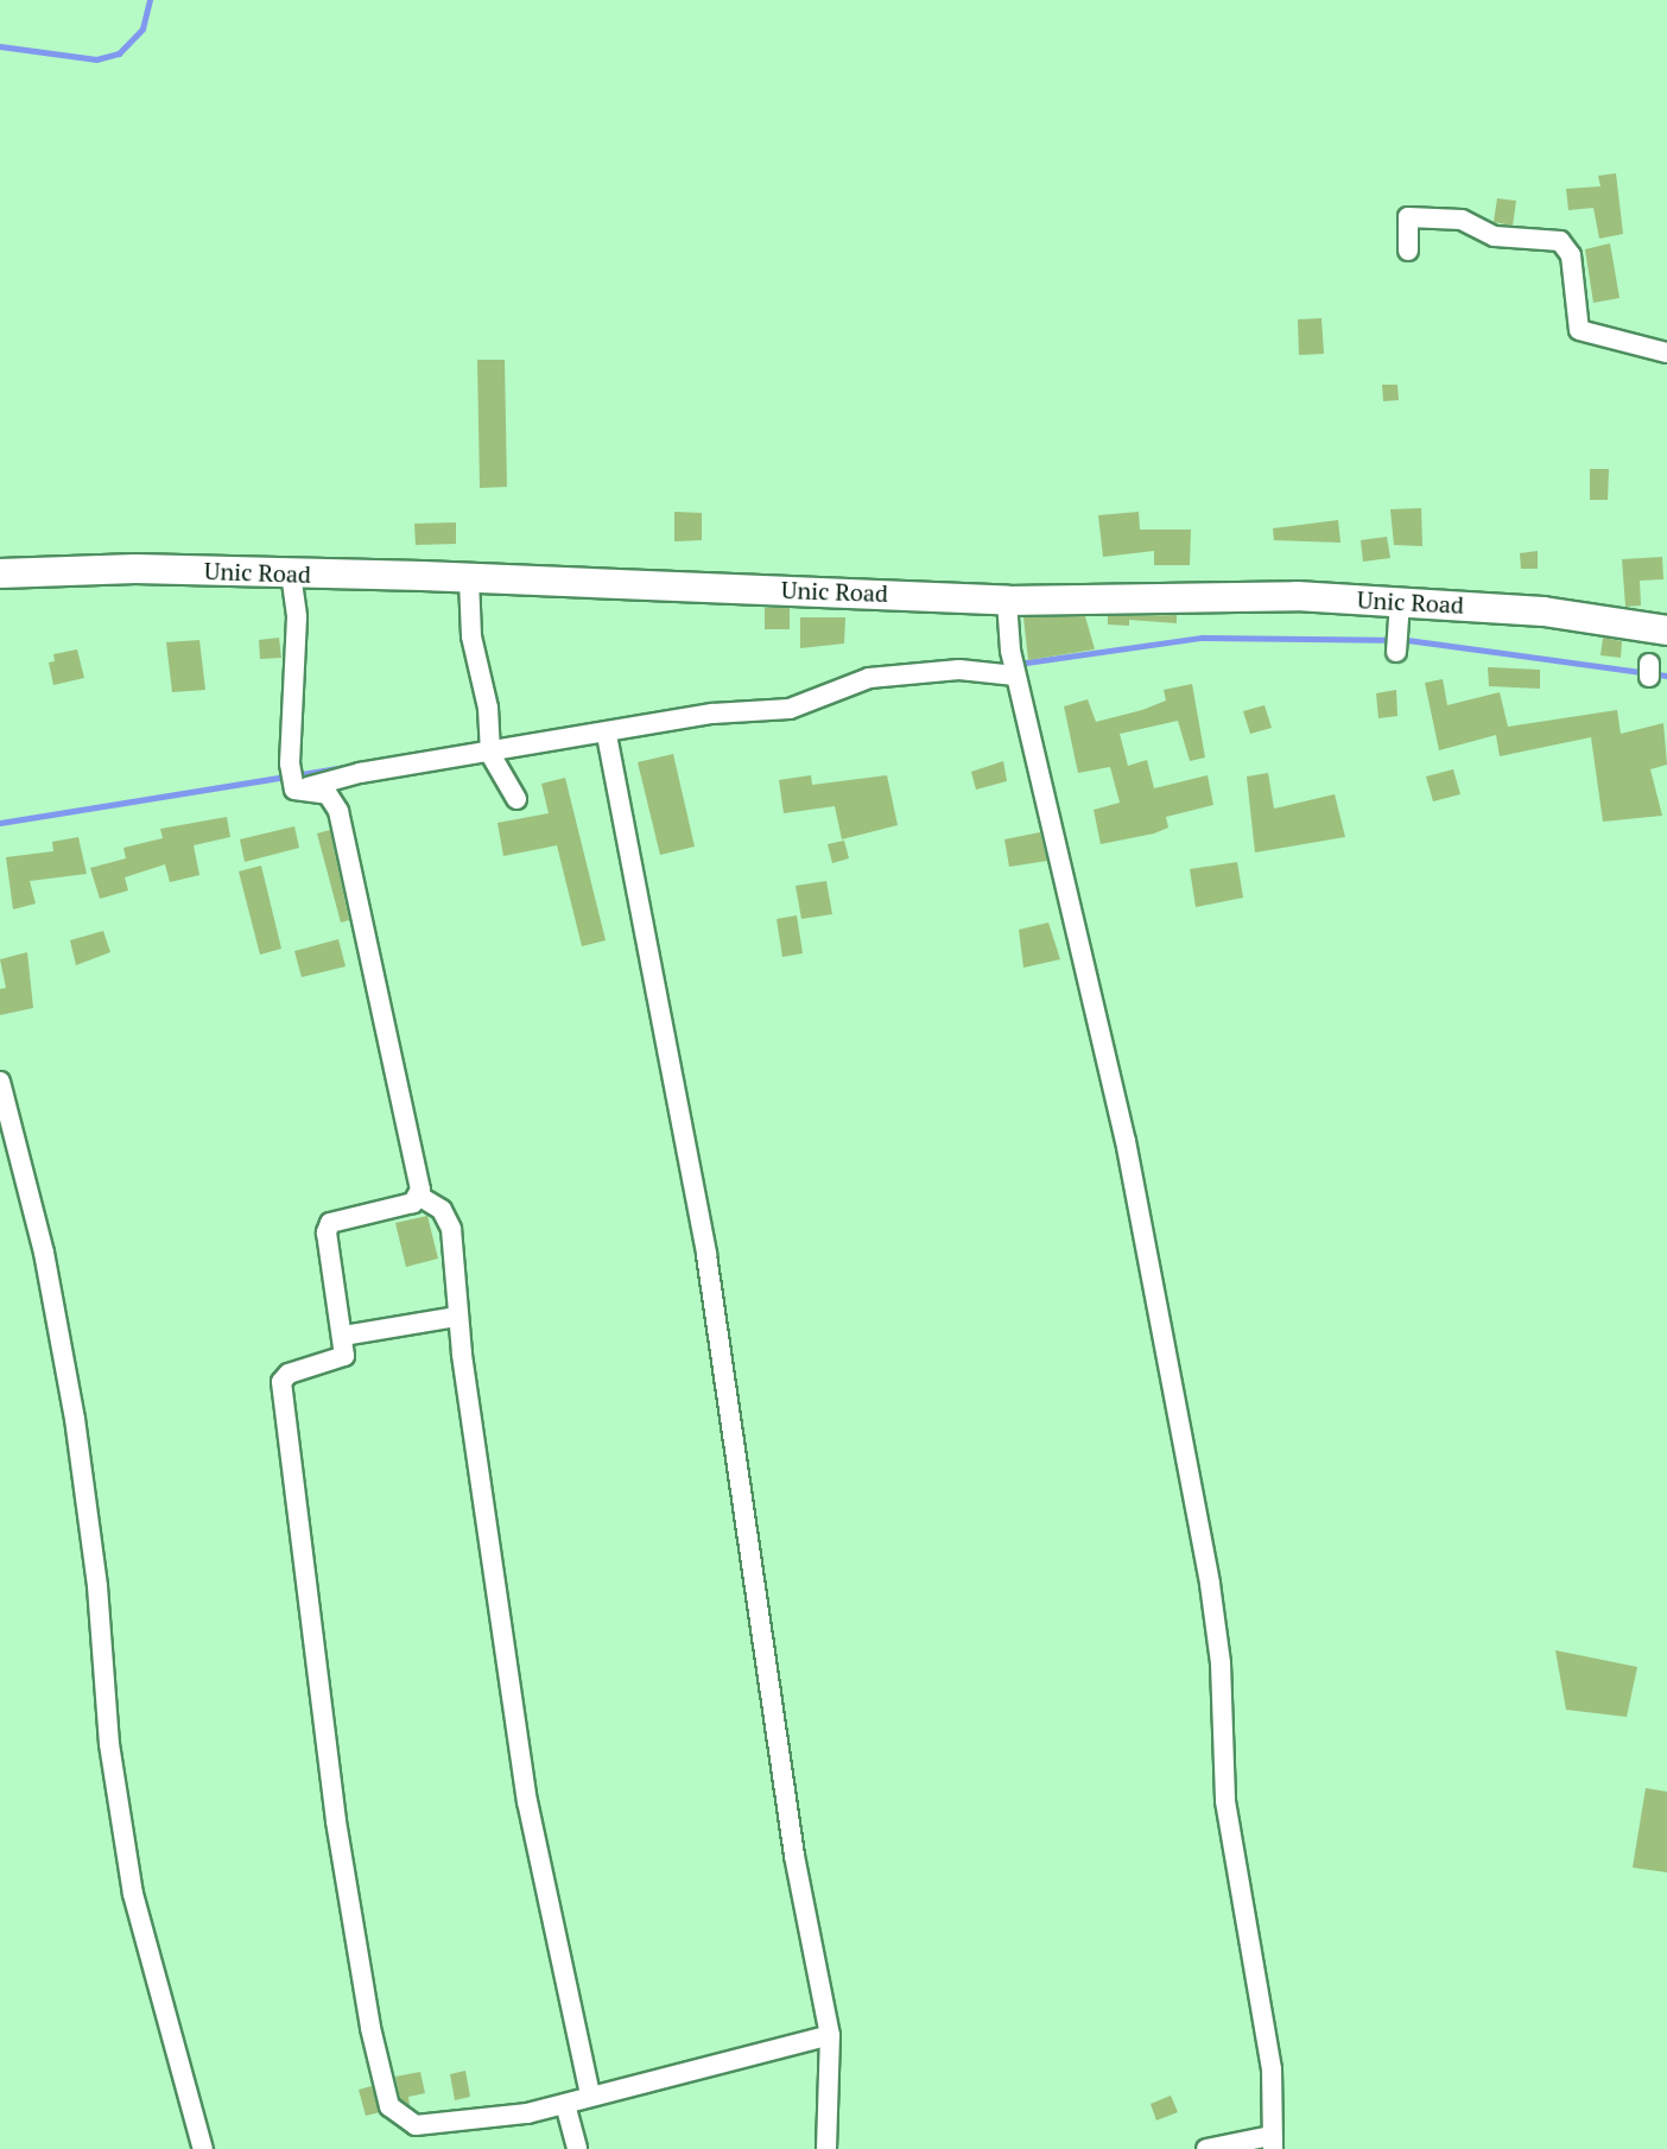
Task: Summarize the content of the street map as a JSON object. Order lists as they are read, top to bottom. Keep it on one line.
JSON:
{"streets":{"main road":["Unic Road"]}}
